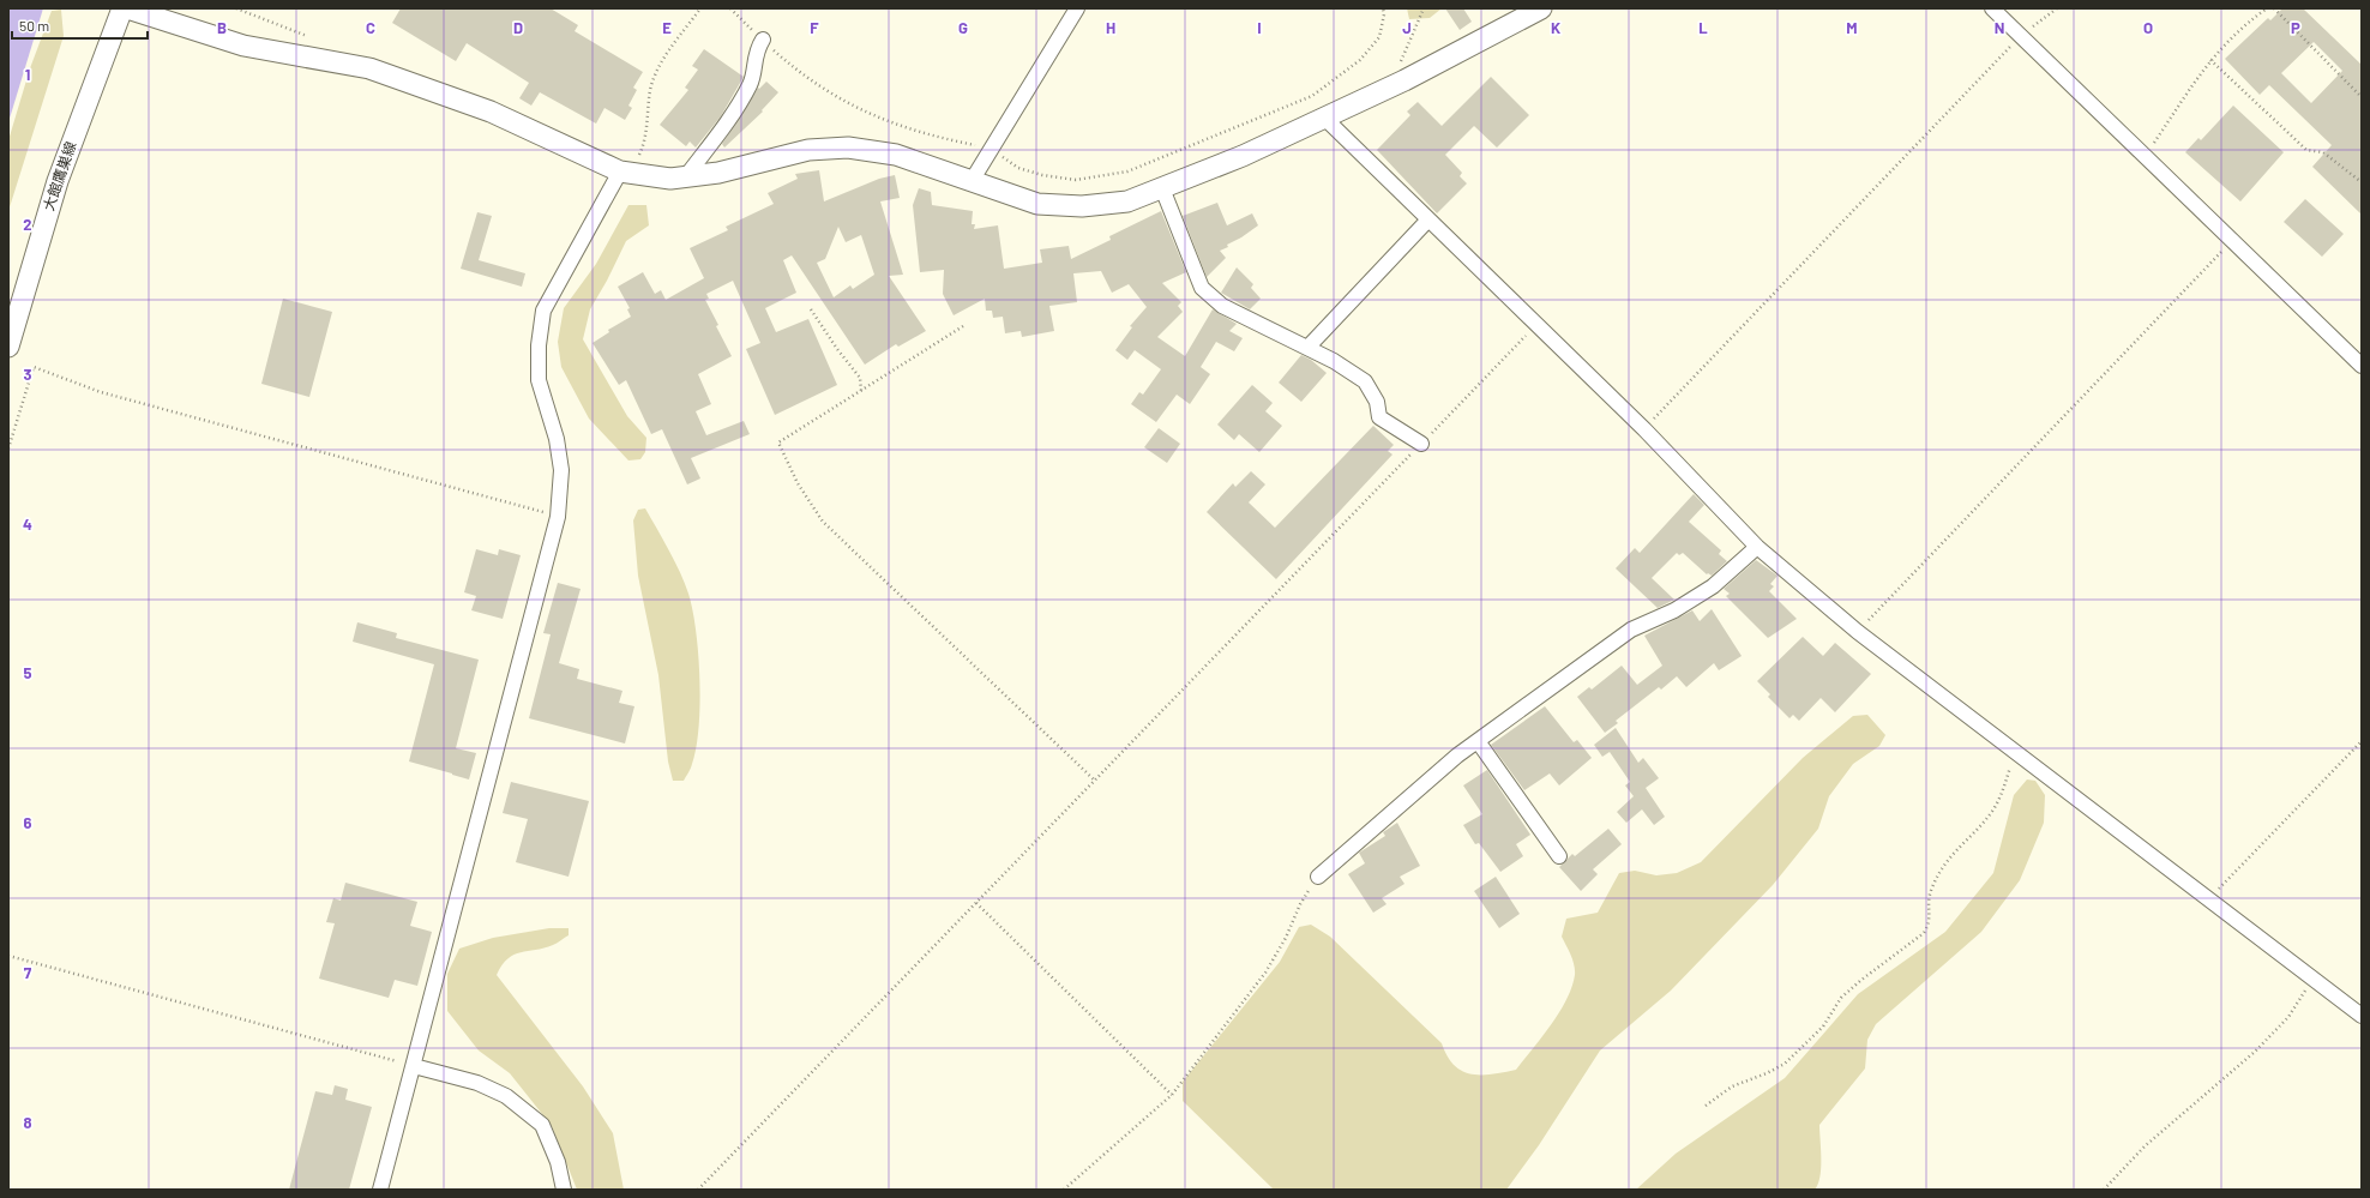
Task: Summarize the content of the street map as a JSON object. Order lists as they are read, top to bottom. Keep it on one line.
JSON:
{"streets":{"street":["大館鷹巣線"]},"scale_bar":"50 m","grid":{"columns":["B","C","D","E","F","G","H","I","J","K","L","M","N","O","P"],"rows":["1","2","3","4","5","6","7","8"]}}
